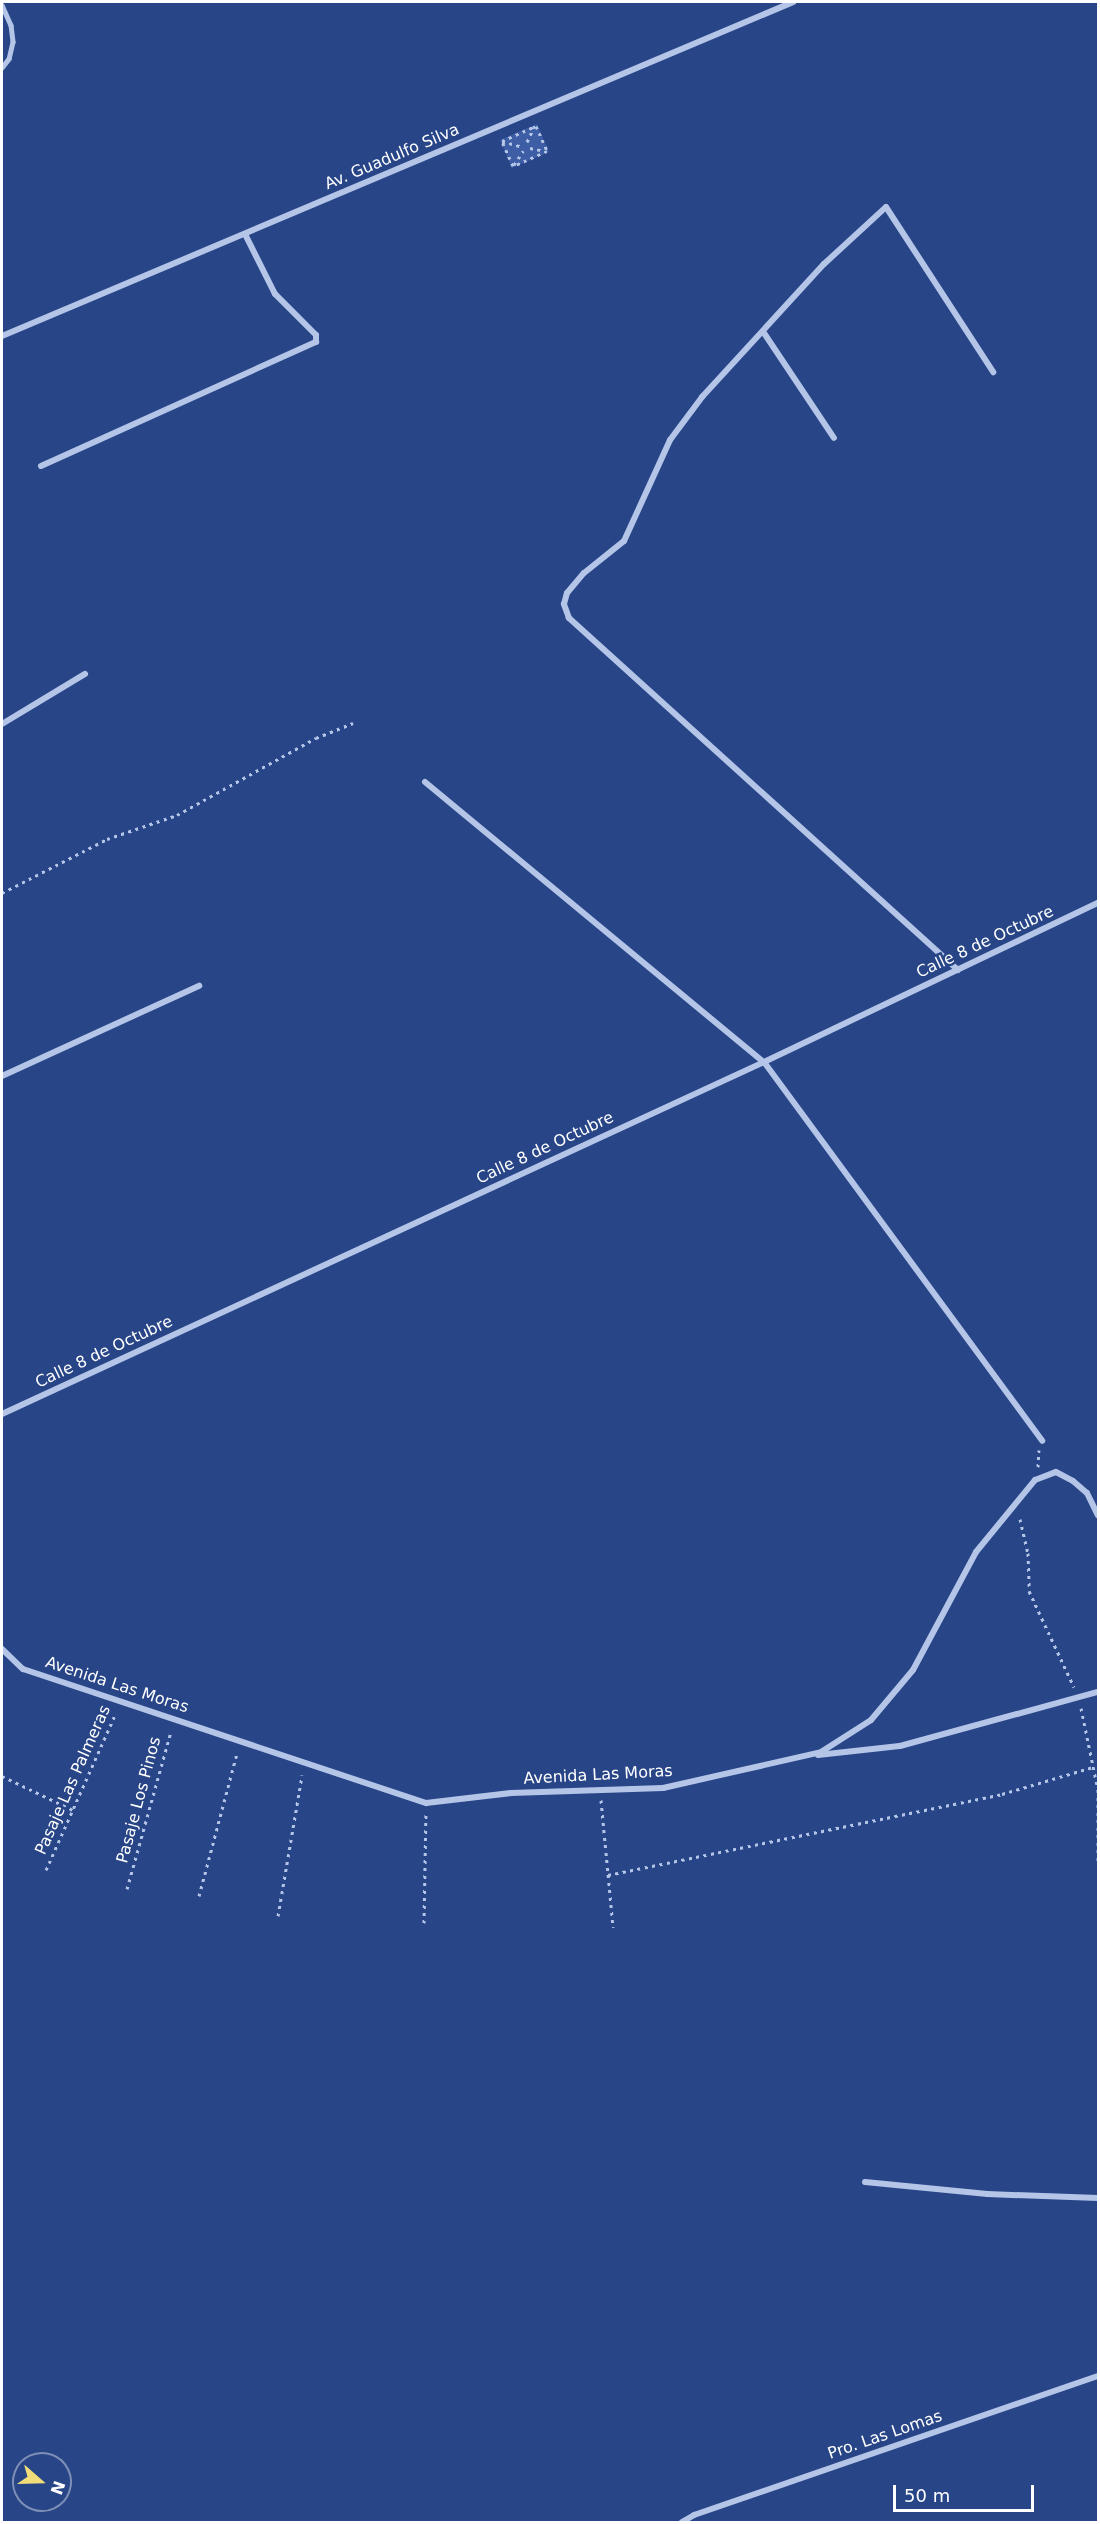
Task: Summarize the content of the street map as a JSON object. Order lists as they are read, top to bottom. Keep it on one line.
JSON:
{"streets":{"street":["Av. Guadulfo Silva","Calle 8 de Octubre","Avenida Las Moras","Pro. Las Lomas"],"path":["Pasaje Las Palmeras","Pasaje Los Pinos"]},"crossings":[["Avenida Las Moras","Pasaje Las Palmeras"],["Avenida Las Moras","Pasaje Los Pinos"]],"scale_bar":"50 m","north":"right"}
